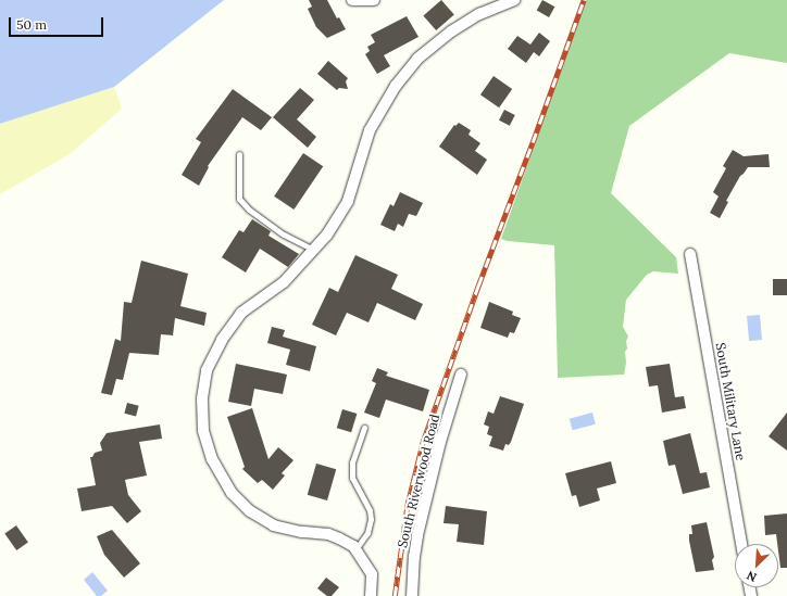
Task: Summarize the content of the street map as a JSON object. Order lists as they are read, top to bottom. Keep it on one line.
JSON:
{"streets":{"street":["South Military Lane","South Riverwood Road"]},"scale_bar":"50 m","north":"bottom left"}
